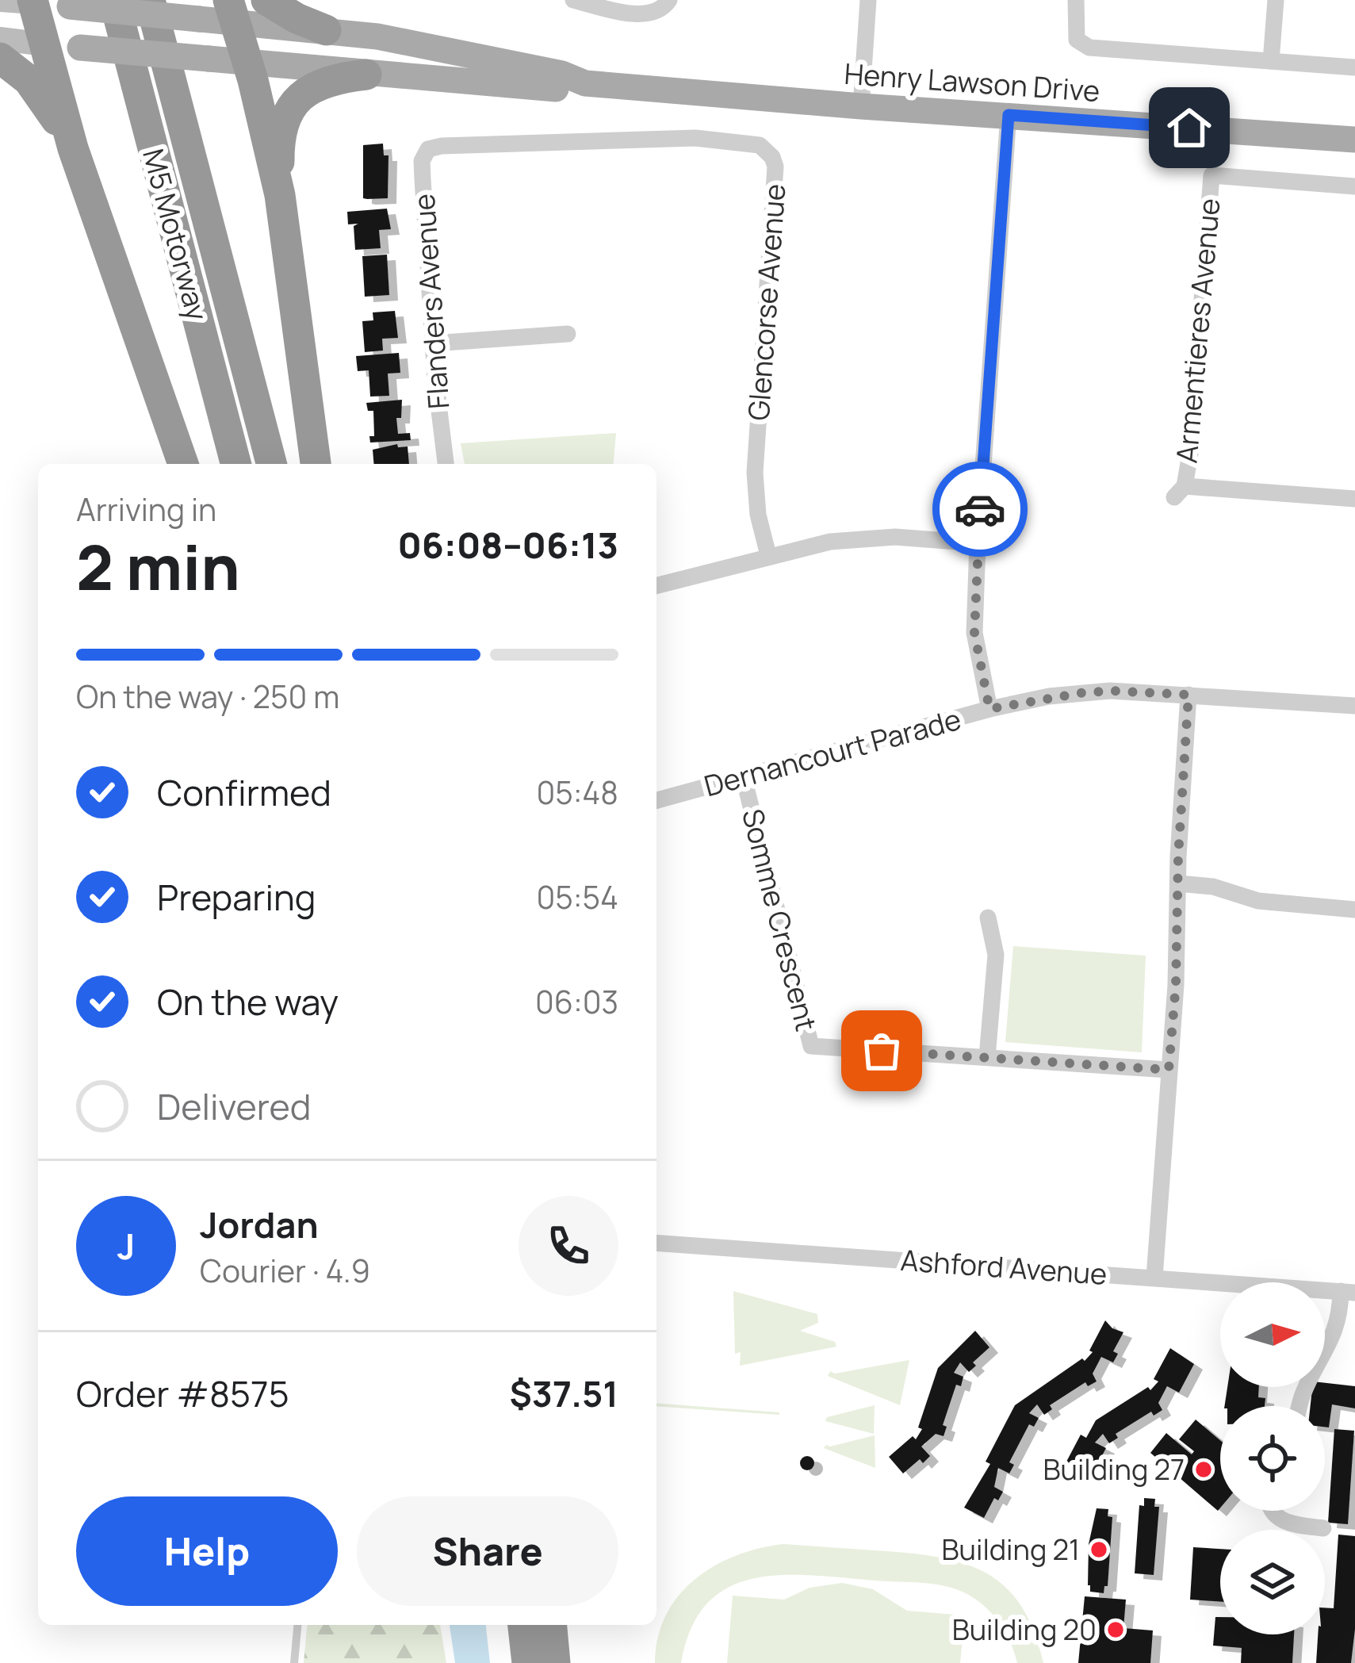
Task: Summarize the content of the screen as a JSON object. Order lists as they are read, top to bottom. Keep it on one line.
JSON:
{"streets":{"highway":["M5 Motorway"],"main road":["Henry Lawson Drive"],"street":["Flanders Avenue","Glencorse Avenue","Armentieres Avenue","Dernancourt Parade","Somme Crescent","Ashford Avenue"]},"crossings":[["Flanders Avenue","Glencorse Avenue"],["Dernancourt Parade","Somme Crescent"]],"places":["Building 27","Building 21","Building 20"],"north":"right","page":{"heading":["2 min","Arriving in","06:08–06:13"],"panel":["Jordan","Courier · 4.9","Order #8575","$37.51"],"bar":"On the way · 250 m","list":[["Confirmed","05:48"],["Preparing","05:54"],["On the way","06:03"],"Delivered"],"round":"J","buttons":["Help","Share"]}}
